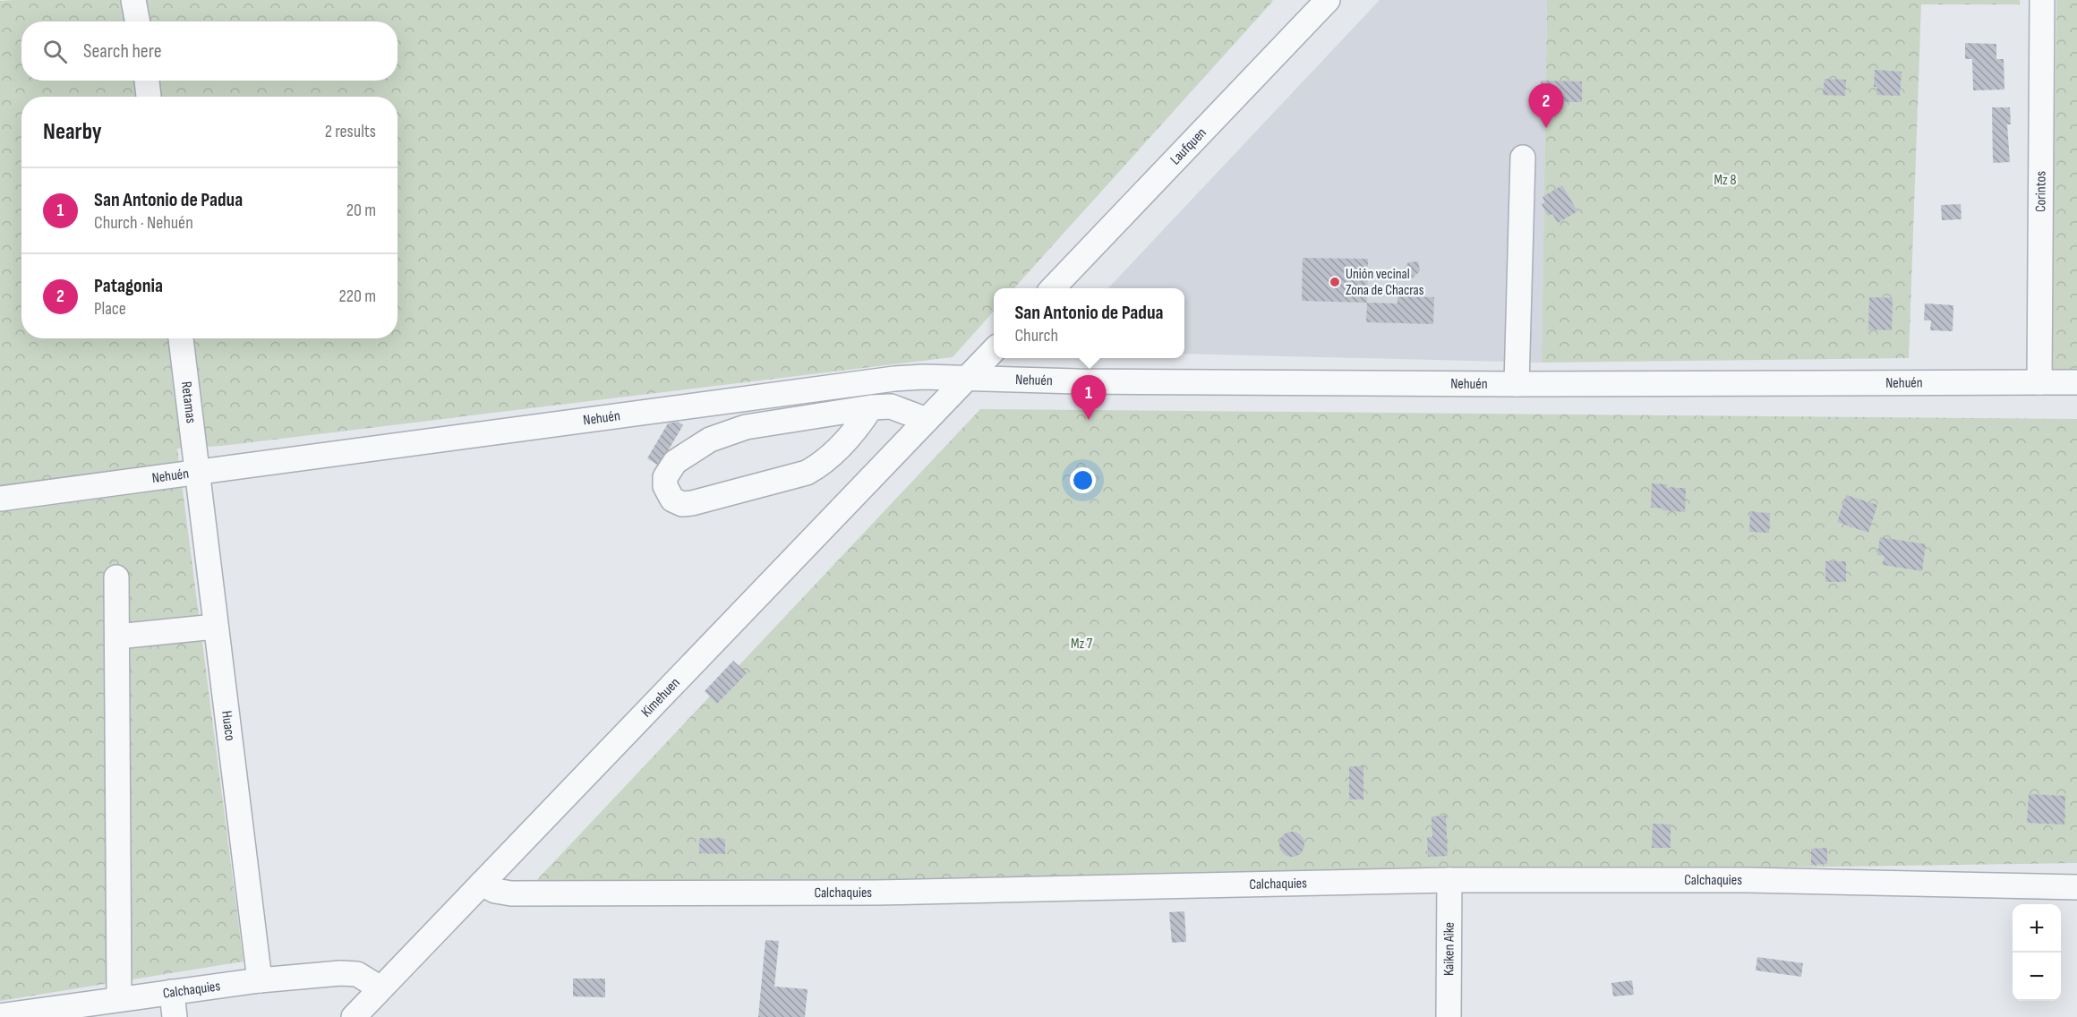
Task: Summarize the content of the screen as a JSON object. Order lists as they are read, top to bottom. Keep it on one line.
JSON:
{"streets":{"street":["Laufquen","Corintos","Nehuén","Retamas","Kimehuen","Huaco","Calchaquies","Kaiken Aike"]},"crossings":[["Corintos","Nehuén"],["Nehuén","Retamas"],["Nehuén","Kimehuen"],["Nehuén","Huaco"],["Retamas","Huaco"],["Kimehuen","Calchaquies"],["Huaco","Calchaquies"],["Calchaquies","Kaiken Aike"]],"parks":["Mz 8","Mz 7"],"places":["Unión vecinal Zona de Chacras"],"page":{"search":"Search here","pins":["2","1"],"heading":["Nearby","2 results"],"list":[{"mark":"1","name":"San Antonio de Padua","note":"Church · Nehuén","value":"20 m"},{"mark":"2","name":"Patagonia","note":"Place","value":"220 m"}],"popup":["San Antonio de Padua","Church"],"map_buttons":["+","−"]}}
